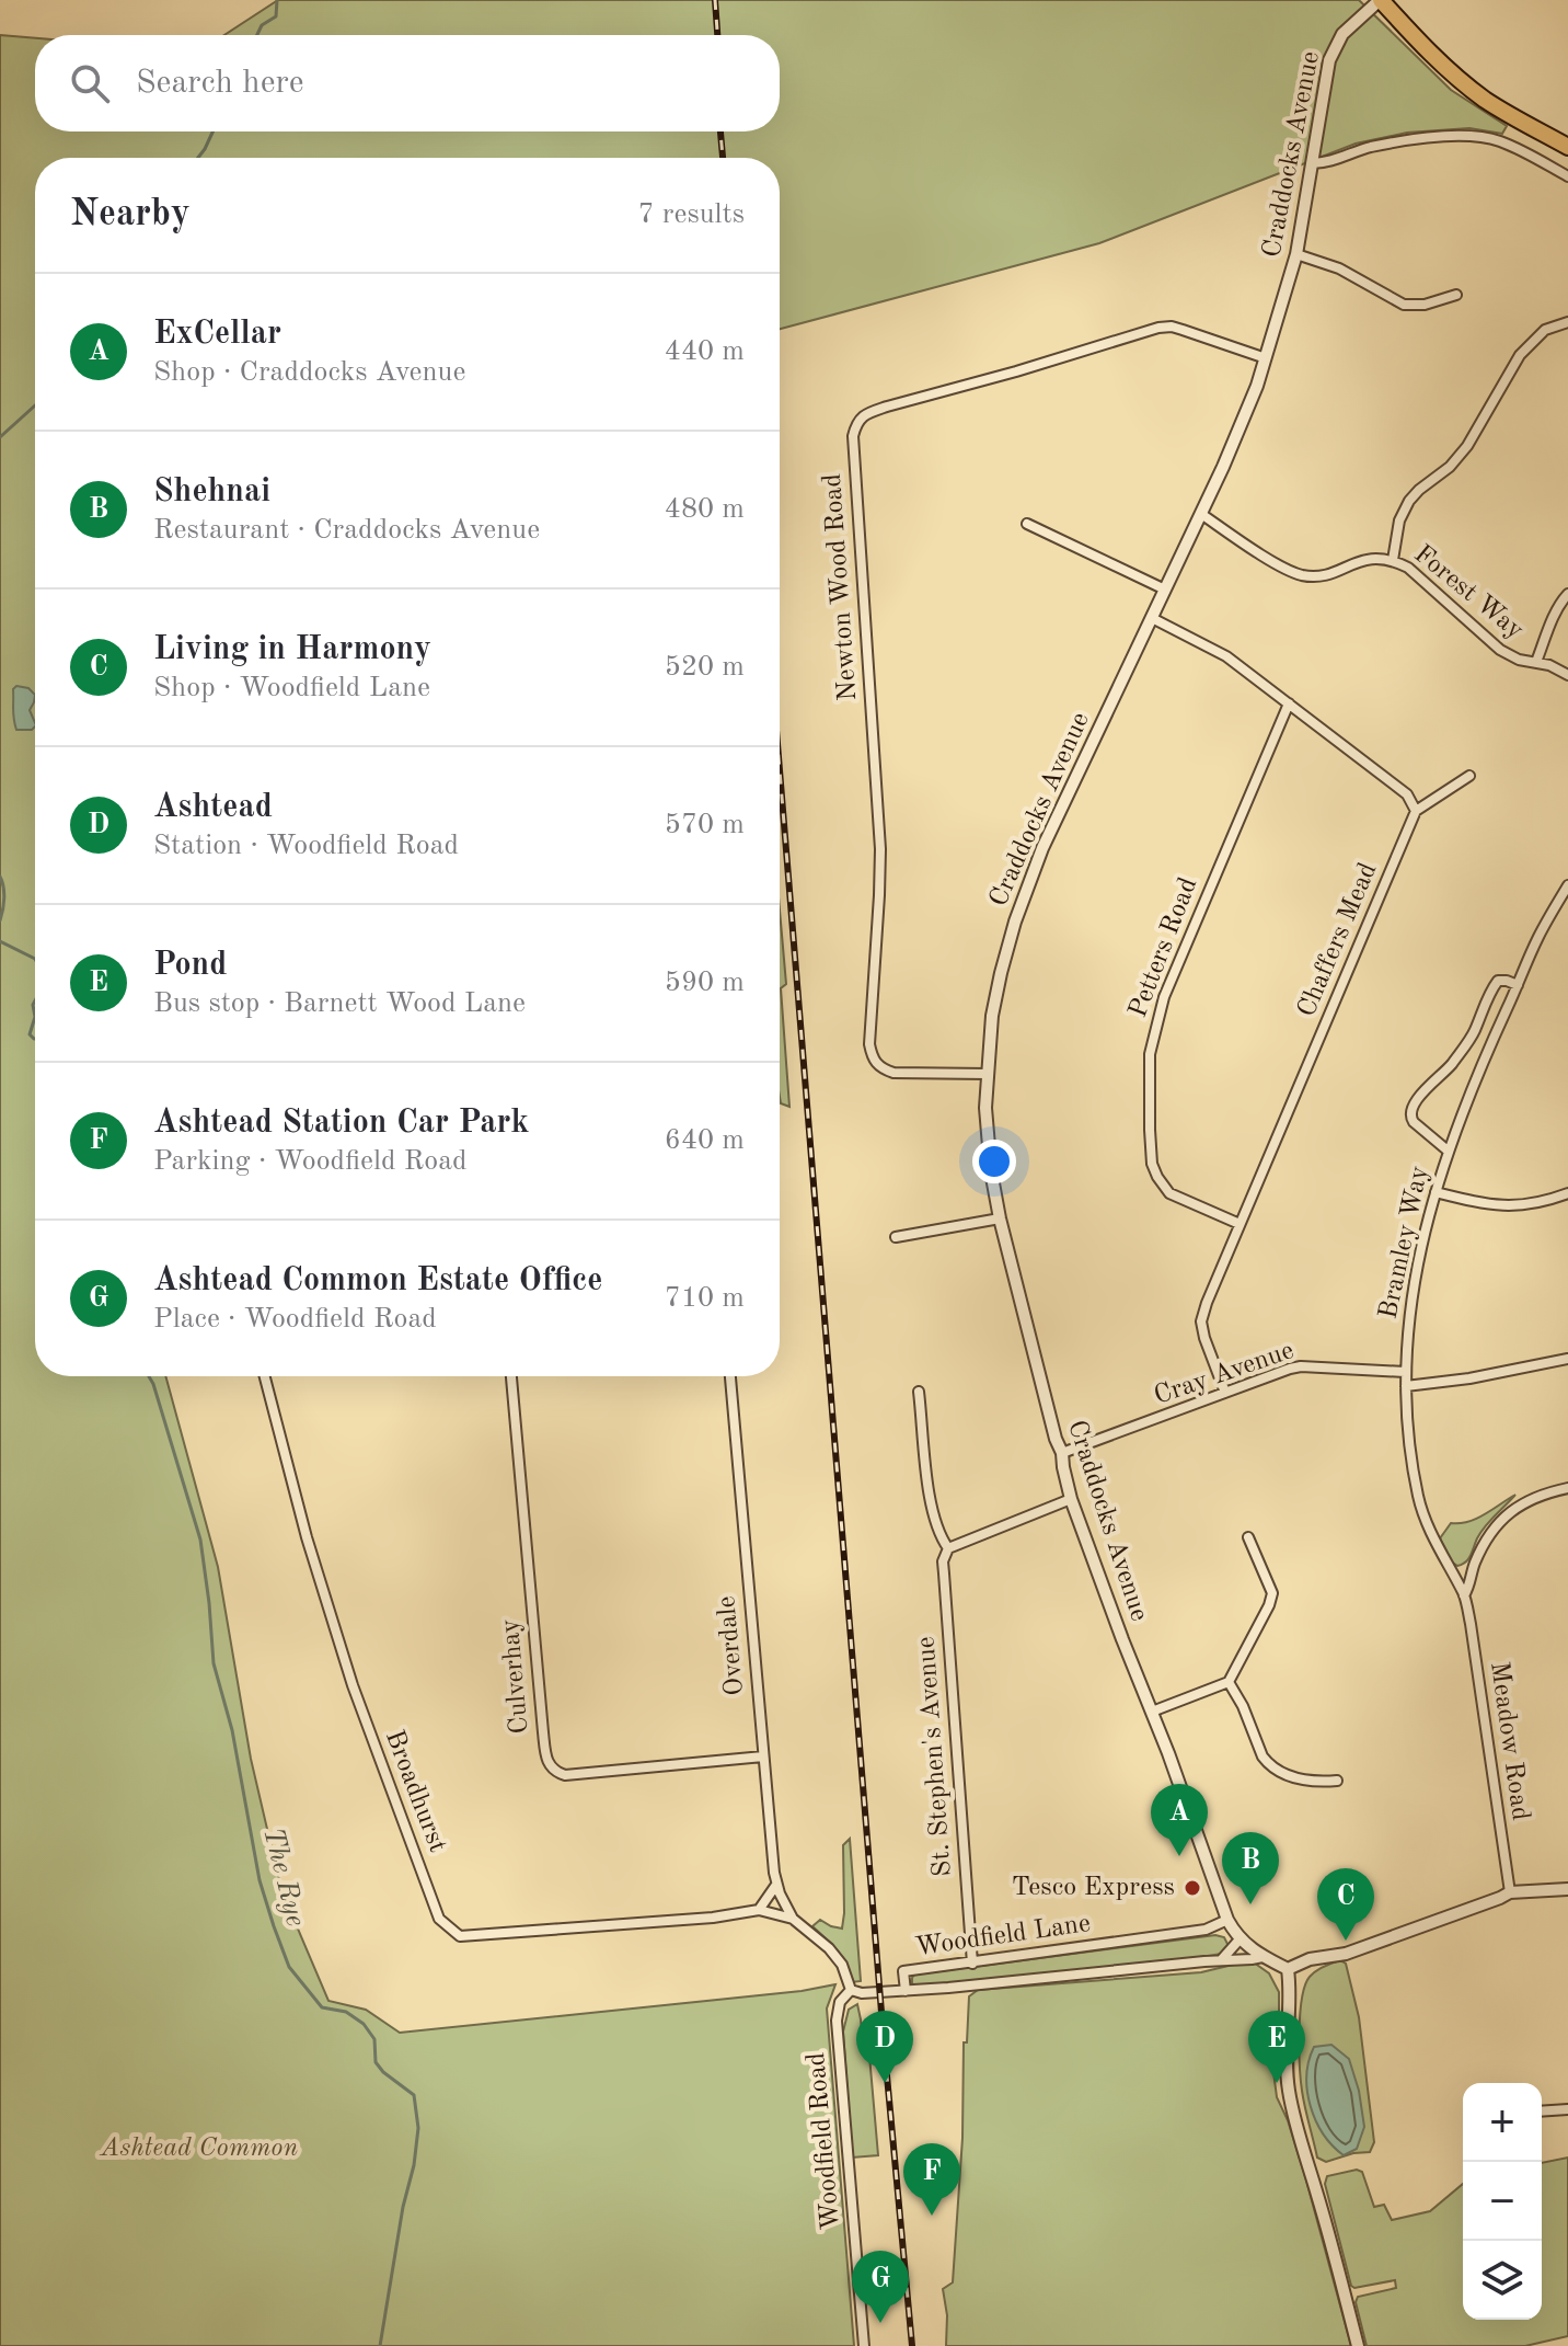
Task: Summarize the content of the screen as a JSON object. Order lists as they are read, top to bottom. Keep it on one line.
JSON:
{"streets":{"street":["Craddocks Avenue","Newton Wood Road","Forest Way","Chaffers Mead","Petters Road","Bramley Way","Cray Avenue","Overdale","Culverhay","Meadow Road","St. Stephen's Avenue","Broadhurst","Woodfield Lane","Woodfield Road"]},"crossings":[["Craddocks Avenue","Newton Wood Road"],["Craddocks Avenue","Forest Way"],["Craddocks Avenue","Cray Avenue"],["Craddocks Avenue","Woodfield Lane"],["Chaffers Mead","Petters Road"],["Chaffers Mead","Cray Avenue"],["Bramley Way","Cray Avenue"],["Bramley Way","Meadow Road"],["Overdale","Culverhay"],["Overdale","Broadhurst"],["St. Stephen's Avenue","Woodfield Lane"],["Broadhurst","Woodfield Lane"],["Broadhurst","Woodfield Road"],["Woodfield Lane","Woodfield Road"]],"water":["The Rye"],"parks":["Ashtead Common"],"places":["Tesco Express"],"page":{"search":"Search here","heading":["Nearby","7 results"],"list":[{"mark":"A","name":"ExCellar","note":"Shop · Craddocks Avenue","value":"440 m"},{"mark":"B","name":"Shehnai","note":"Restaurant · Craddocks Avenue","value":"480 m"},{"mark":"C","name":"Living in Harmony","note":"Shop · Woodfield Lane","value":"520 m"},{"mark":"D","name":"Ashtead","note":"Station · Woodfield Road","value":"570 m"},{"mark":"E","name":"Pond","note":"Bus stop · Barnett Wood Lane","value":"590 m"},{"mark":"F","name":"Ashtead Station Car Park","note":"Parking · Woodfield Road","value":"640 m"},{"mark":"G","name":"Ashtead Common Estate Office","note":"Place · Woodfield Road","value":"710 m"}],"pins":["A","B","C","D","E","F","G"],"map_buttons":["+","−"]}}
